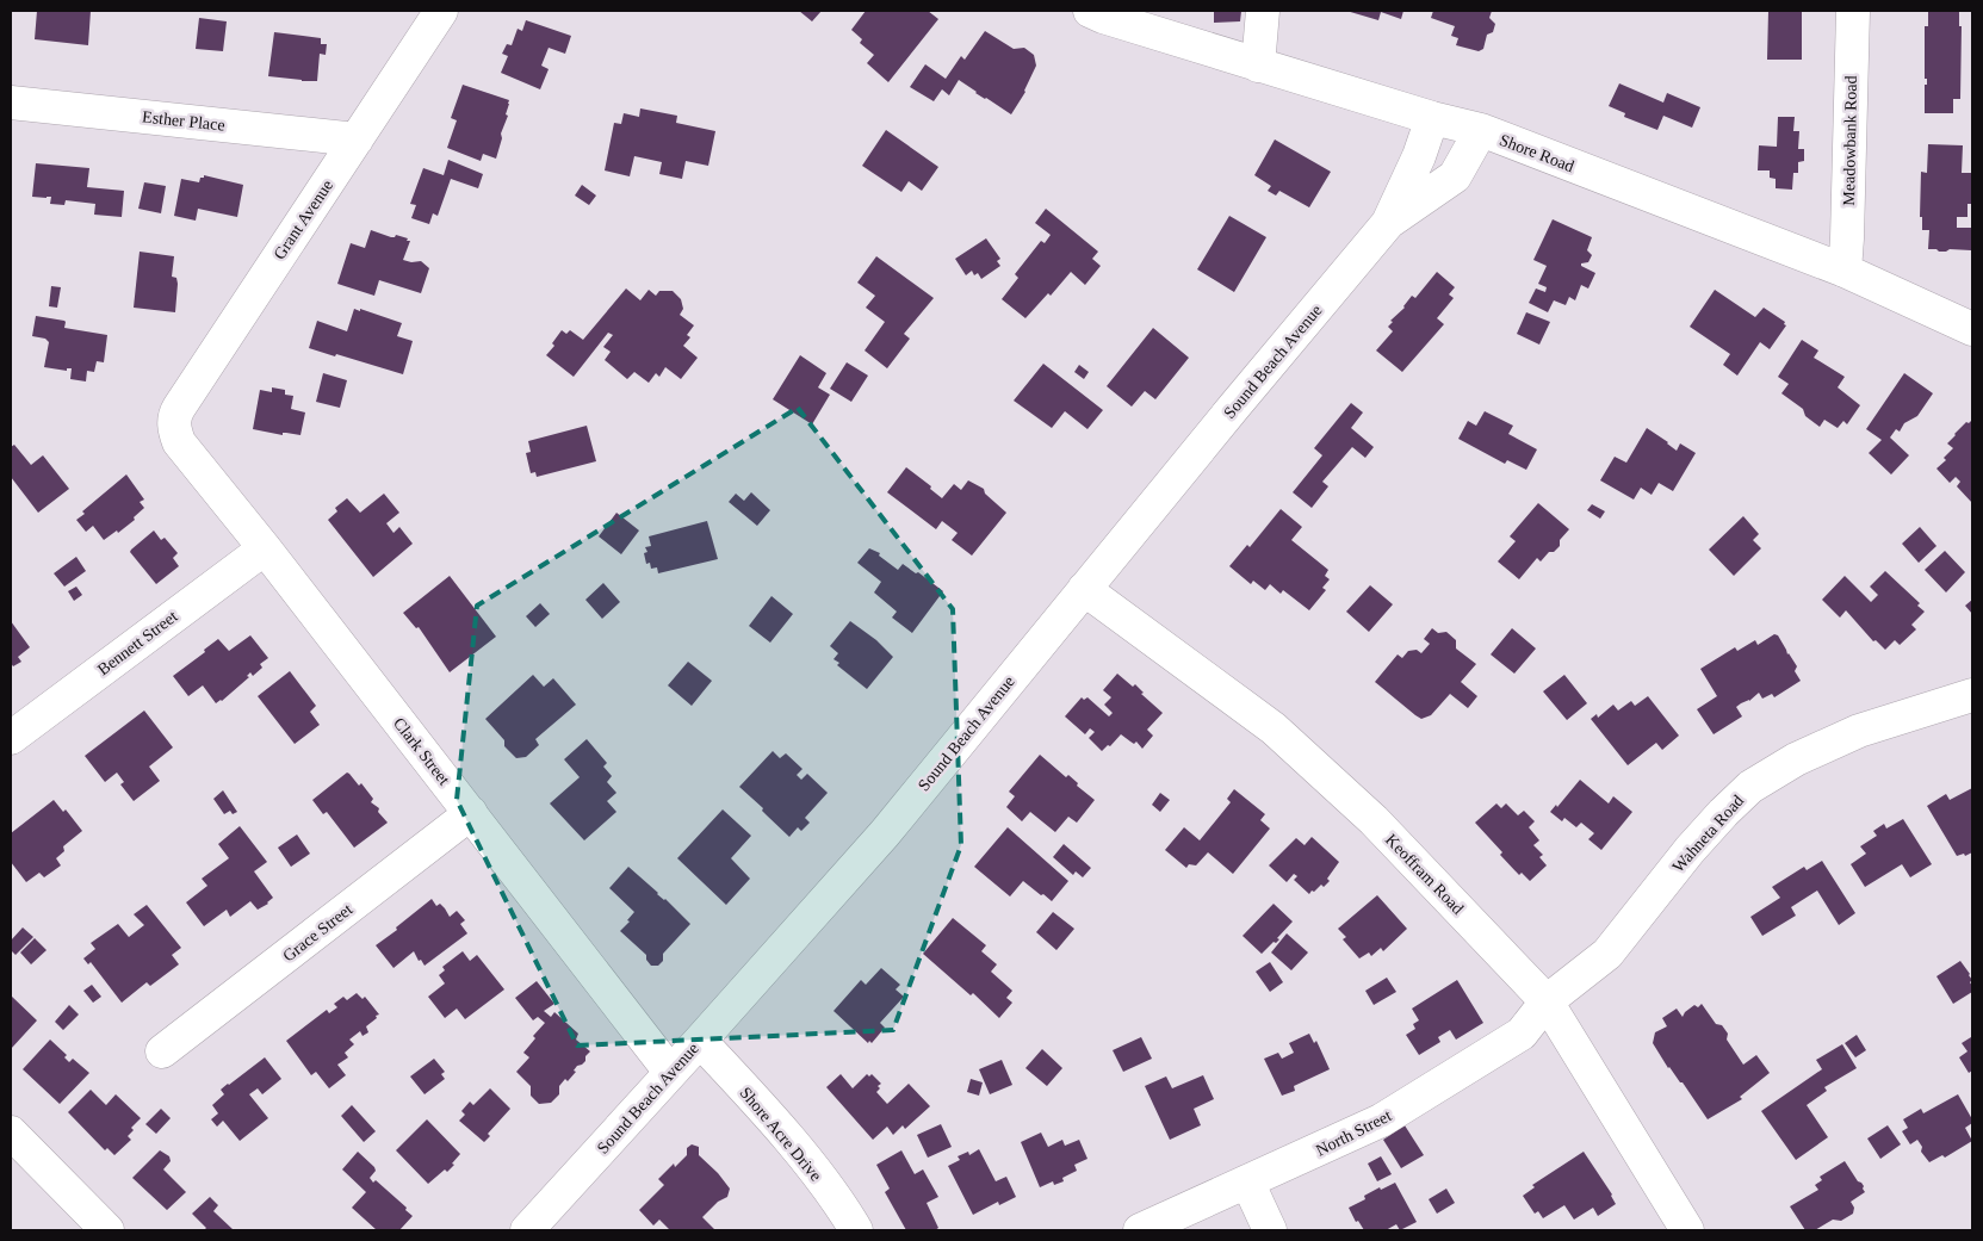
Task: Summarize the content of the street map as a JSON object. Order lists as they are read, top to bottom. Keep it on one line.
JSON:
{"streets":{"street":["Esther Place","Meadowbank Road","Shore Road","Grant Avenue","Sound Beach Avenue","Bennett Street","Clark Street","Wahneta Road","Keoffram Road","Grace Street","North Street","Shore Acre Drive"]},"crossings":[["Esther Place","Grant Avenue"],["Meadowbank Road","Shore Road"],["Shore Road","Sound Beach Avenue"],["Grant Avenue","Clark Street"],["Sound Beach Avenue","Clark Street"],["Sound Beach Avenue","Keoffram Road"],["Sound Beach Avenue","Shore Acre Drive"],["Bennett Street","Clark Street"],["Clark Street","Grace Street"],["Wahneta Road","Keoffram Road"],["Wahneta Road","North Street"],["Keoffram Road","North Street"]]}
